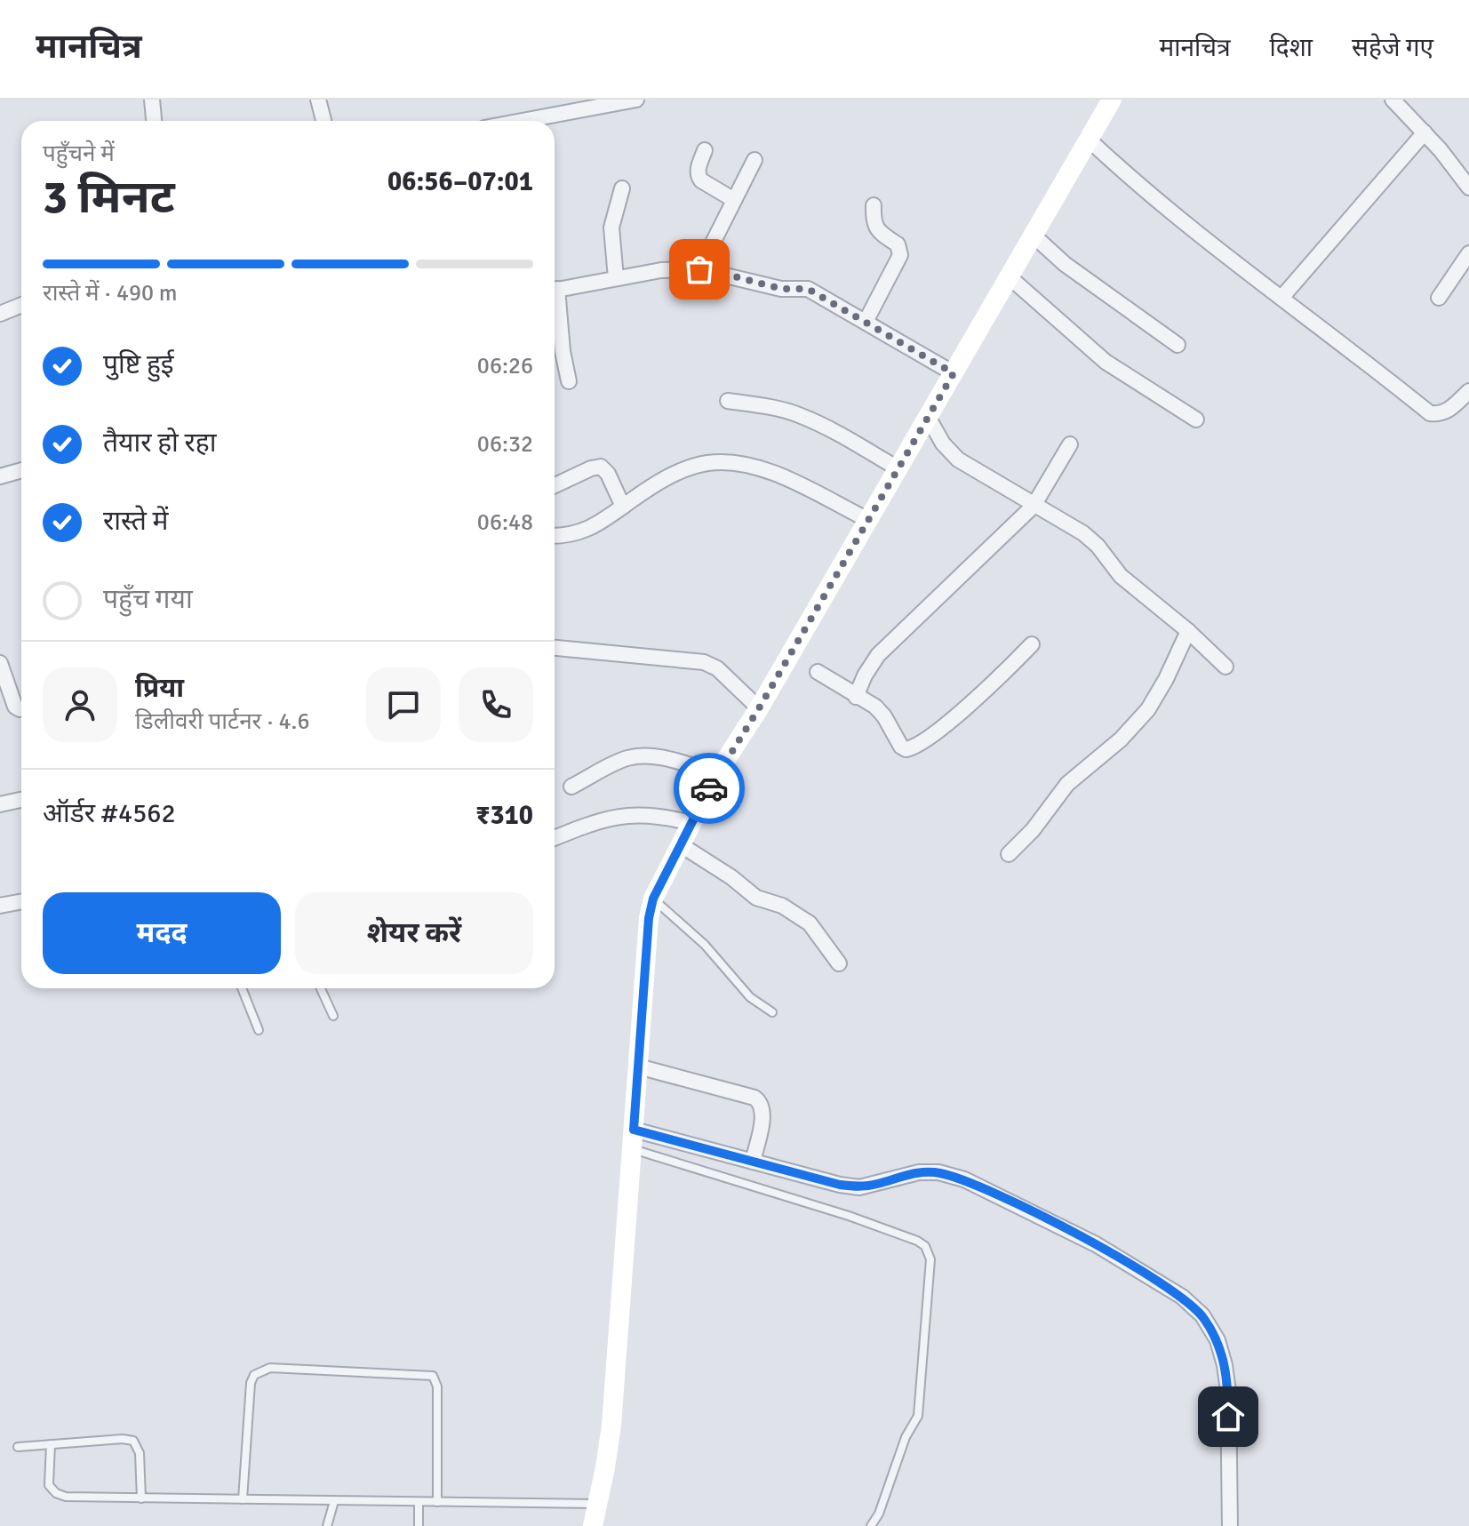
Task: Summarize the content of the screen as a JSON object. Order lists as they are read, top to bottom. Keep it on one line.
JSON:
{"page":{"header":"मानचित्र","nav":["मानचित्र","दिशा","सहेजे गए"],"heading":["3 मिनट","पहुँचने में","06:56–07:01"],"panel":["प्रिया","डिलीवरी पार्टनर · 4.6","ऑर्डर #4562","₹310"],"bar":"रास्ते में · 490 m","list":[["पुष्टि हुई","06:26"],["तैयार हो रहा","06:32"],["रास्ते में","06:48"],"पहुँच गया"],"buttons":["मदद","शेयर करें"]}}
